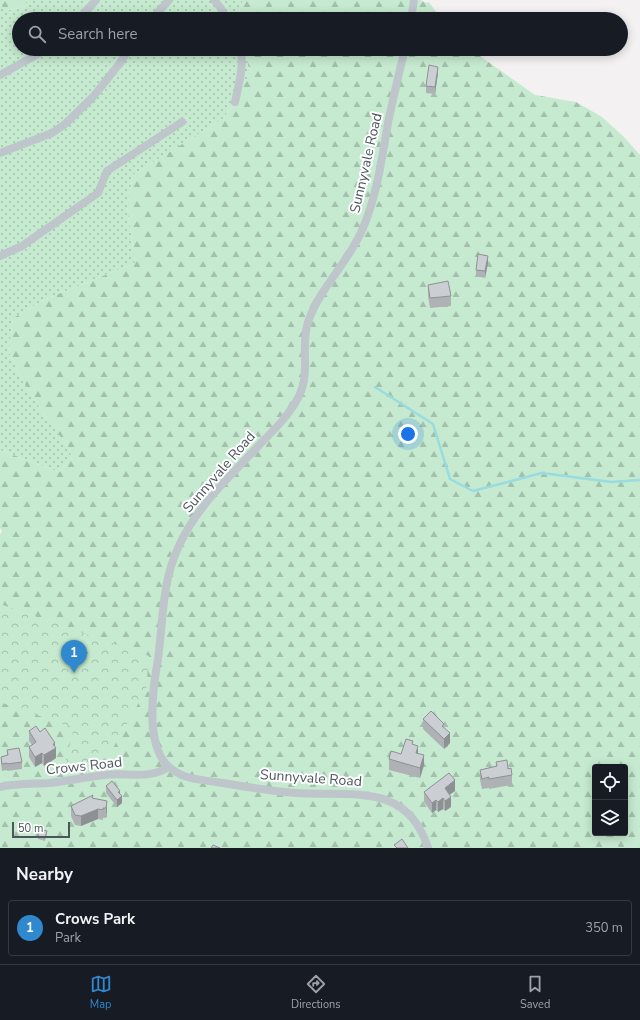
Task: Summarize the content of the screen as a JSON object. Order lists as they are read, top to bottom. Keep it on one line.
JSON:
{"streets":{"street":["Sunnyvale Road","Crows Road"]},"crossings":[["Sunnyvale Road","Crows Road"]],"scale_bar":"50 m","page":{"search":"Search here","pins":"1","scale":"50 m","heading":"Nearby","list":[{"mark":"1","name":"Crows Park","note":"Park","value":"350 m"}],"nav":["Map","Directions","Saved"]}}
